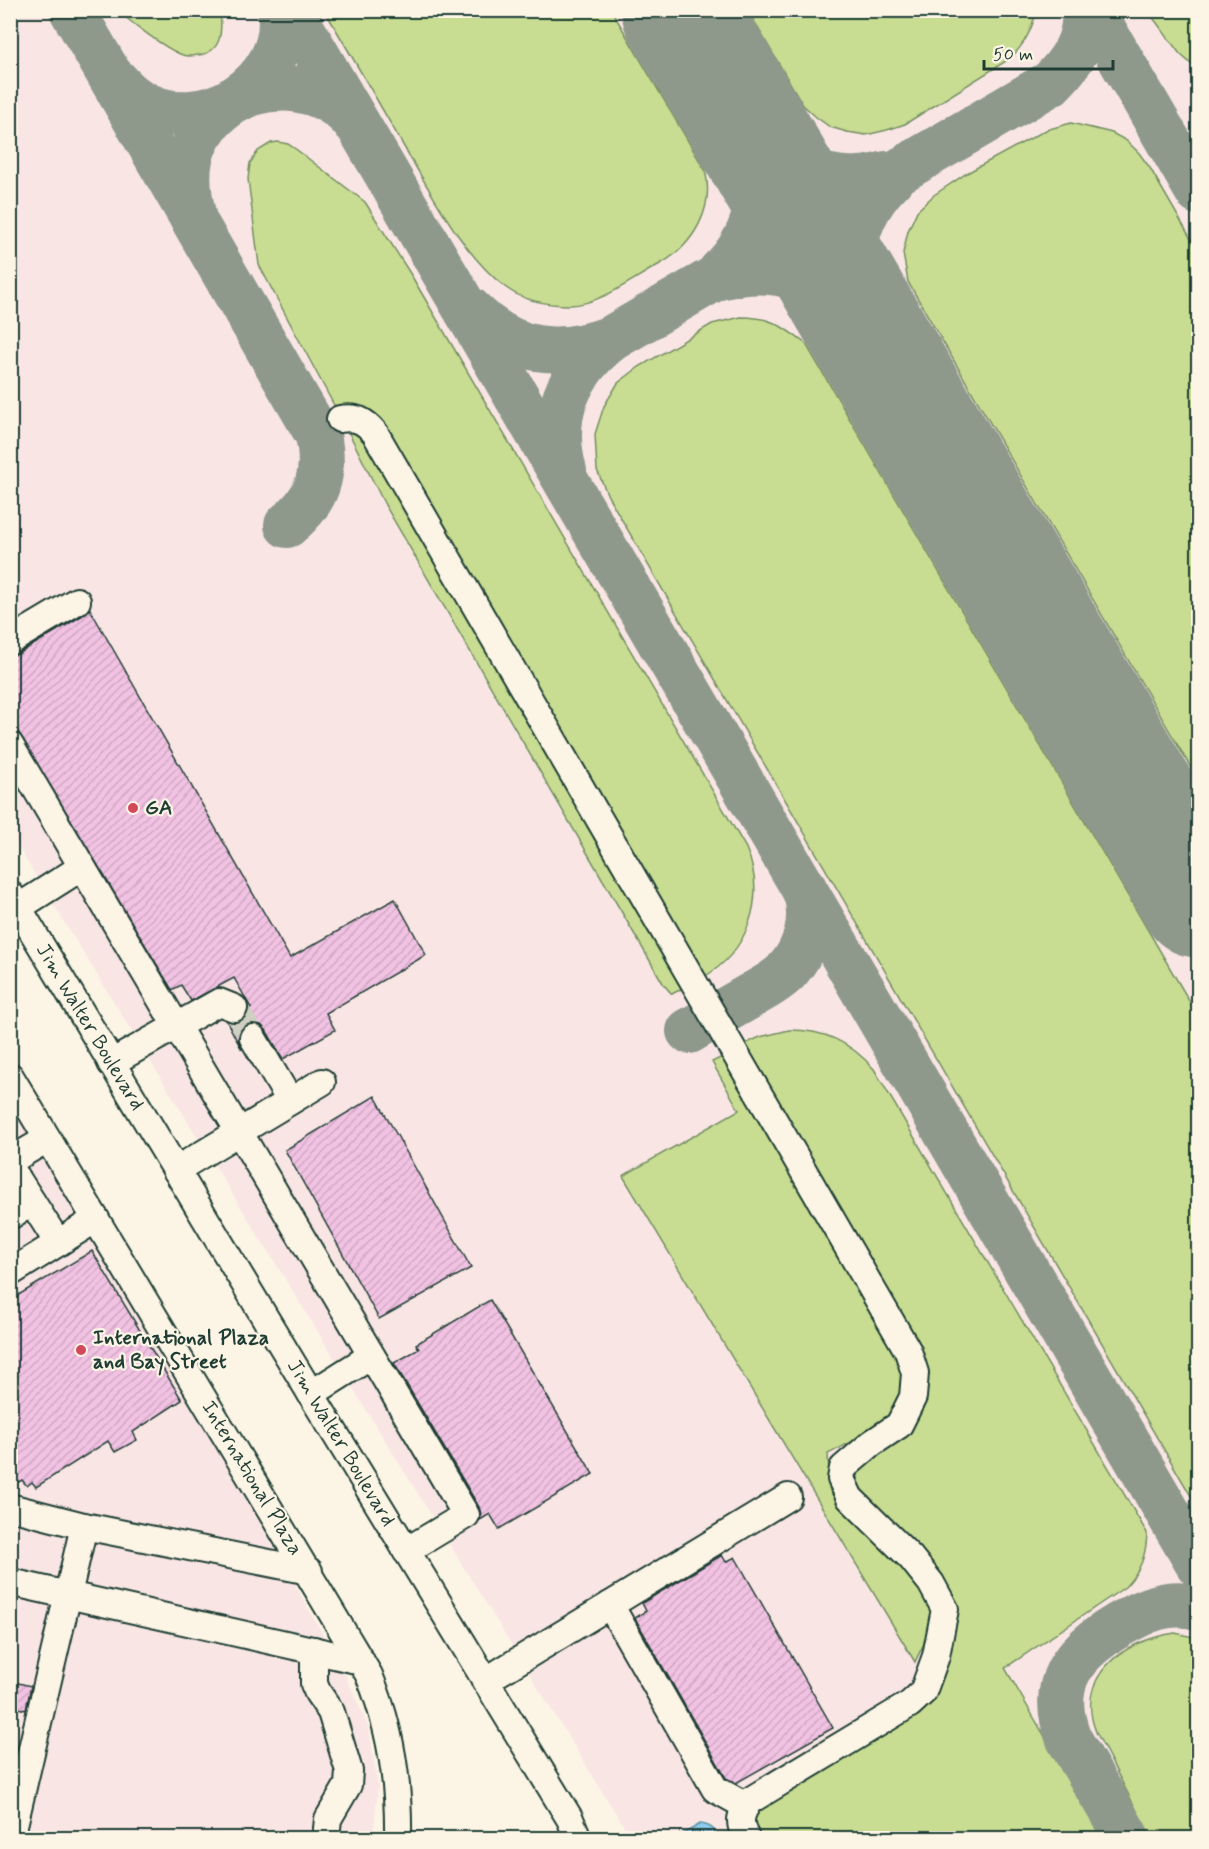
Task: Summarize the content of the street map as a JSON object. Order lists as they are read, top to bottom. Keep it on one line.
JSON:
{"streets":{"street":["Jim Walter Boulevard","International Plaza"]},"places":["GA","International Plaza and Bay Street"],"scale_bar":"50 m"}
